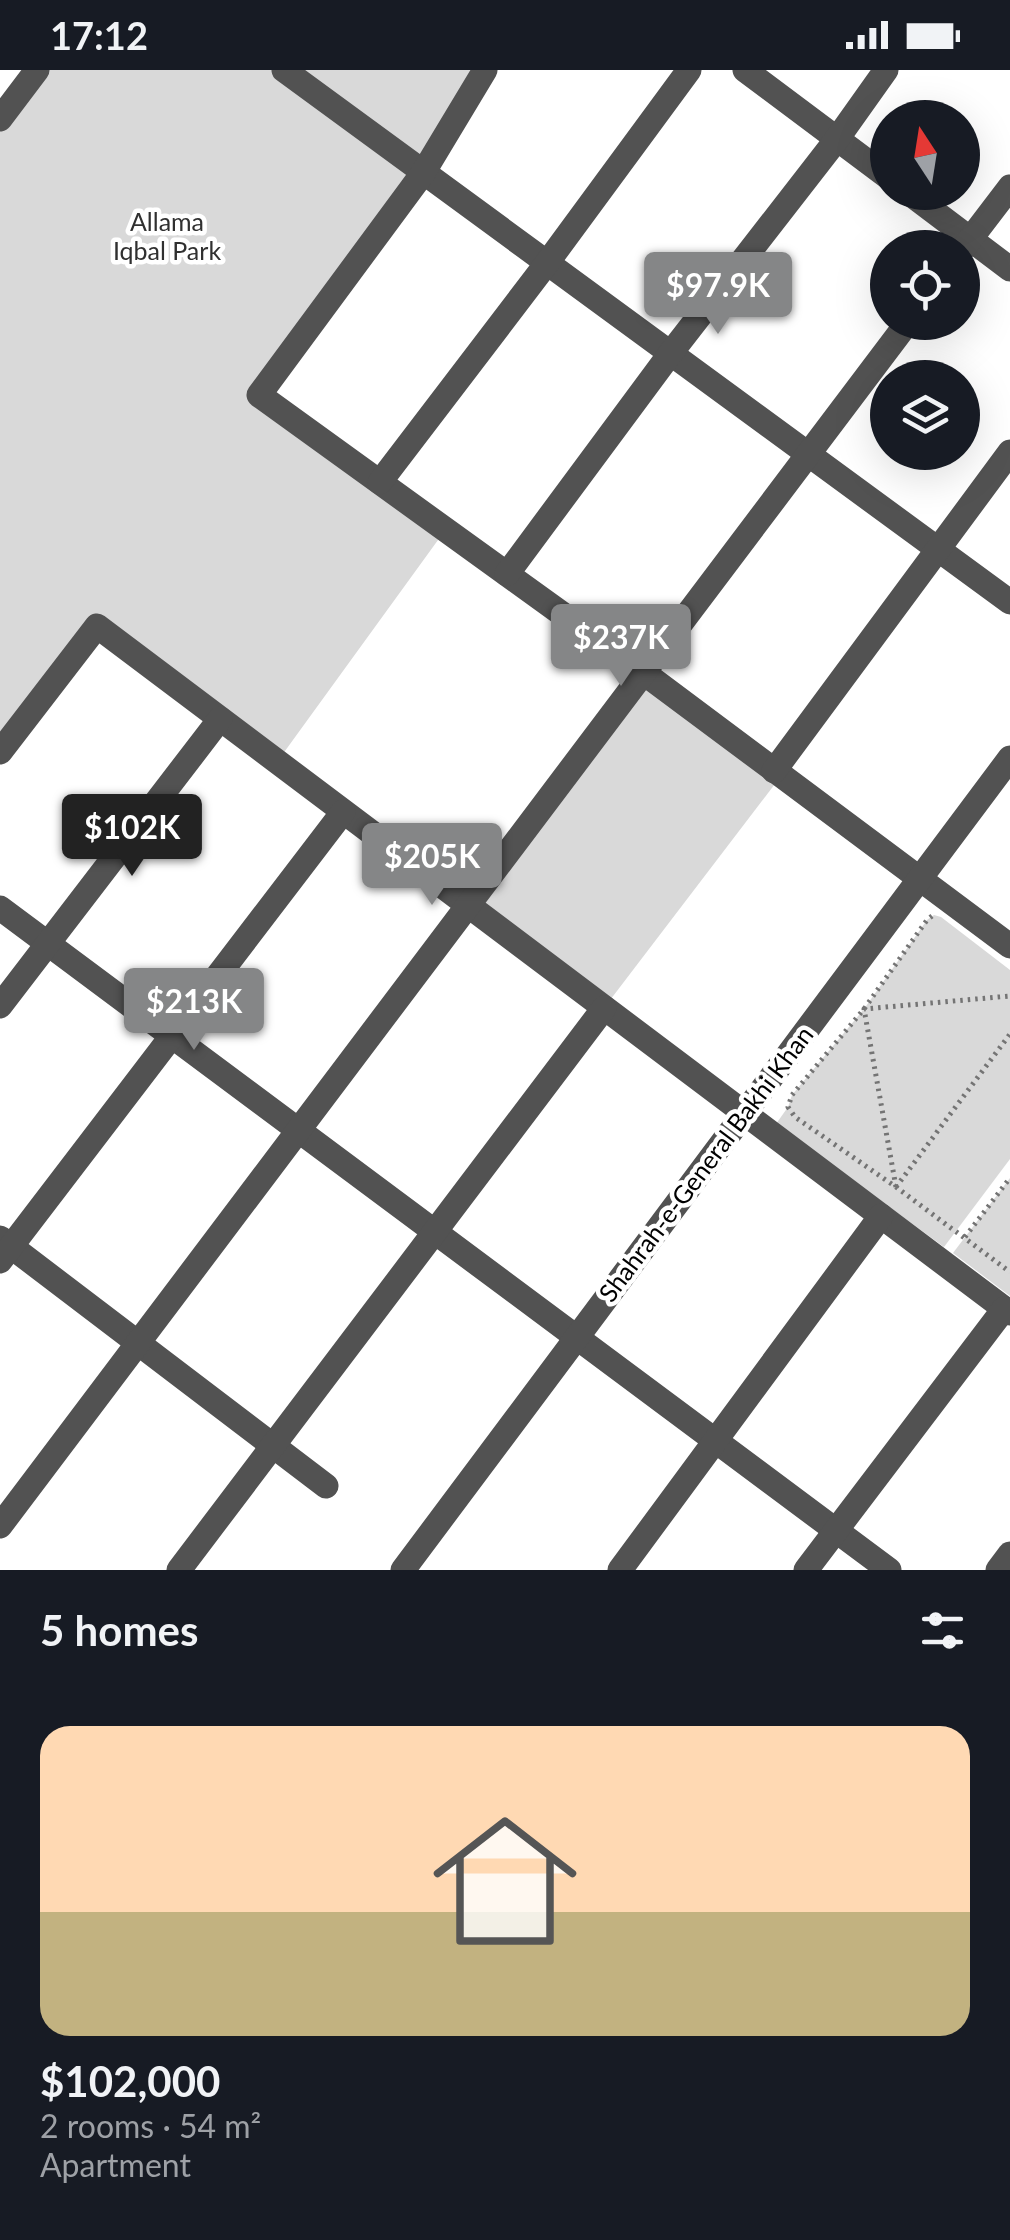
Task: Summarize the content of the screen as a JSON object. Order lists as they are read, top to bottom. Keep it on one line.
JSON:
{"streets":{"street":["Shahrah-e-General Bakhi Khan"]},"parks":["Allama Iqbal Park"],"north":"top","page":{"status":"17:12","price":["$97.9K","$237K","$102K","$205K","$213K"],"heading":"5 homes","list":[{"name":"$102,000","note":"2 rooms · 54 m² · Apartment"}]}}
